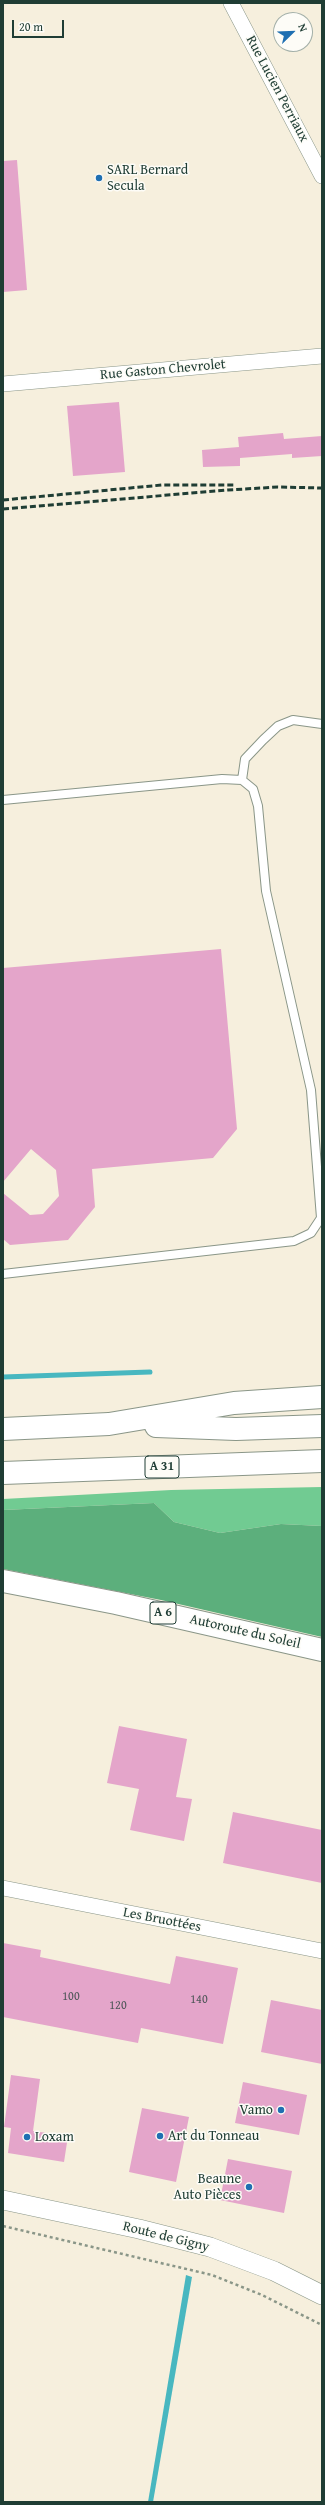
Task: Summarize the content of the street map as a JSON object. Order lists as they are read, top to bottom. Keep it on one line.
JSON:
{"streets":{"highway":["A 31","A 6","Autoroute du Soleil"],"street":["Rue Lucien Perriaux","Rue Gaston Chevrolet","Les Bruottées","Route de Gigny"]},"places":["SARL Bernard Secula","Vamo","Art du Tonneau","Loxam","Beaune Auto Pièces"],"house_numbers":["100","140","120"],"scale_bar":"20 m","north":"top right"}
